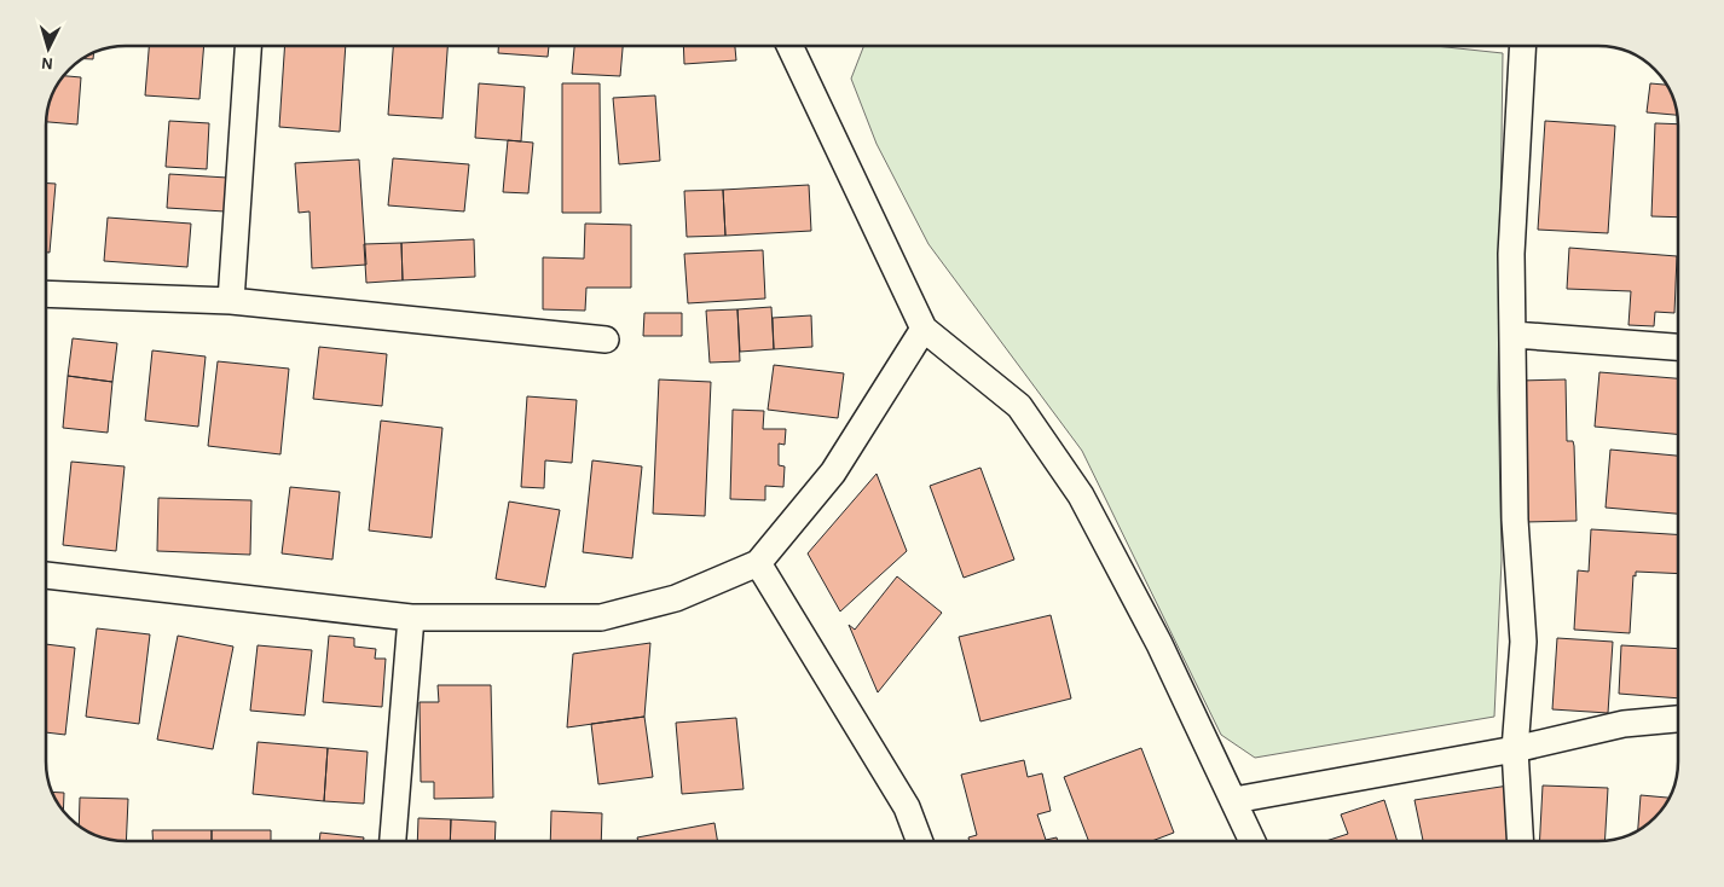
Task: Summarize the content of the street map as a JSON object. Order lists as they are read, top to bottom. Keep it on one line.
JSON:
{"north":"bottom"}
